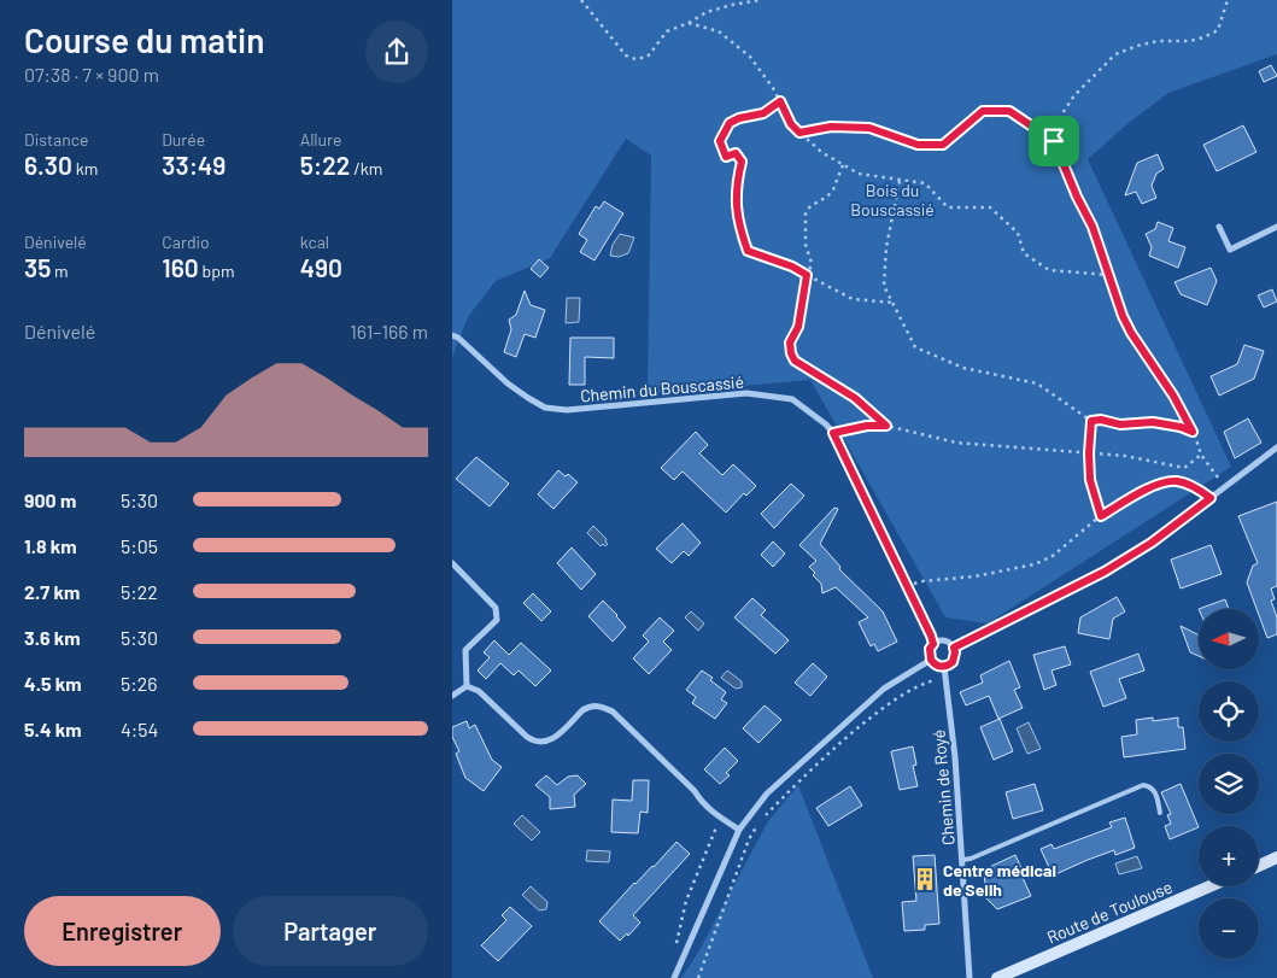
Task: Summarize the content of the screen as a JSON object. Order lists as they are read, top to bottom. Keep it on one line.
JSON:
{"streets":{"main road":["Route de Toulouse"],"street":["Chemin du Bouscassié","Chemin de Royé"]},"crossings":[["Chemin du Bouscassié","Chemin de Royé"]],"parks":["Bois du Bouscassié"],"places":{"building":["Centre médical de Seilh"]},"north":"left","page":{"heading":["Course du matin","07:38 · 7 × 900 m"],"stats":[["Distance","6.30 km"],["Durée","33:49"],["Allure","5:22 /km"],["Dénivelé","35 m"],["Cardio","160 bpm"],["kcal","490"]],"chart":["Dénivelé","161–166 m"],"list":[{"name":"900 m","note":"5:30"},{"name":"1.8 km","note":"5:05"},{"name":"2.7 km","note":"5:22"},{"name":"3.6 km","note":"5:30"},{"name":"4.5 km","note":"5:26"},{"name":"5.4 km","note":"4:54"}],"map_buttons":["+","−"],"buttons":["Enregistrer","Partager"]}}
